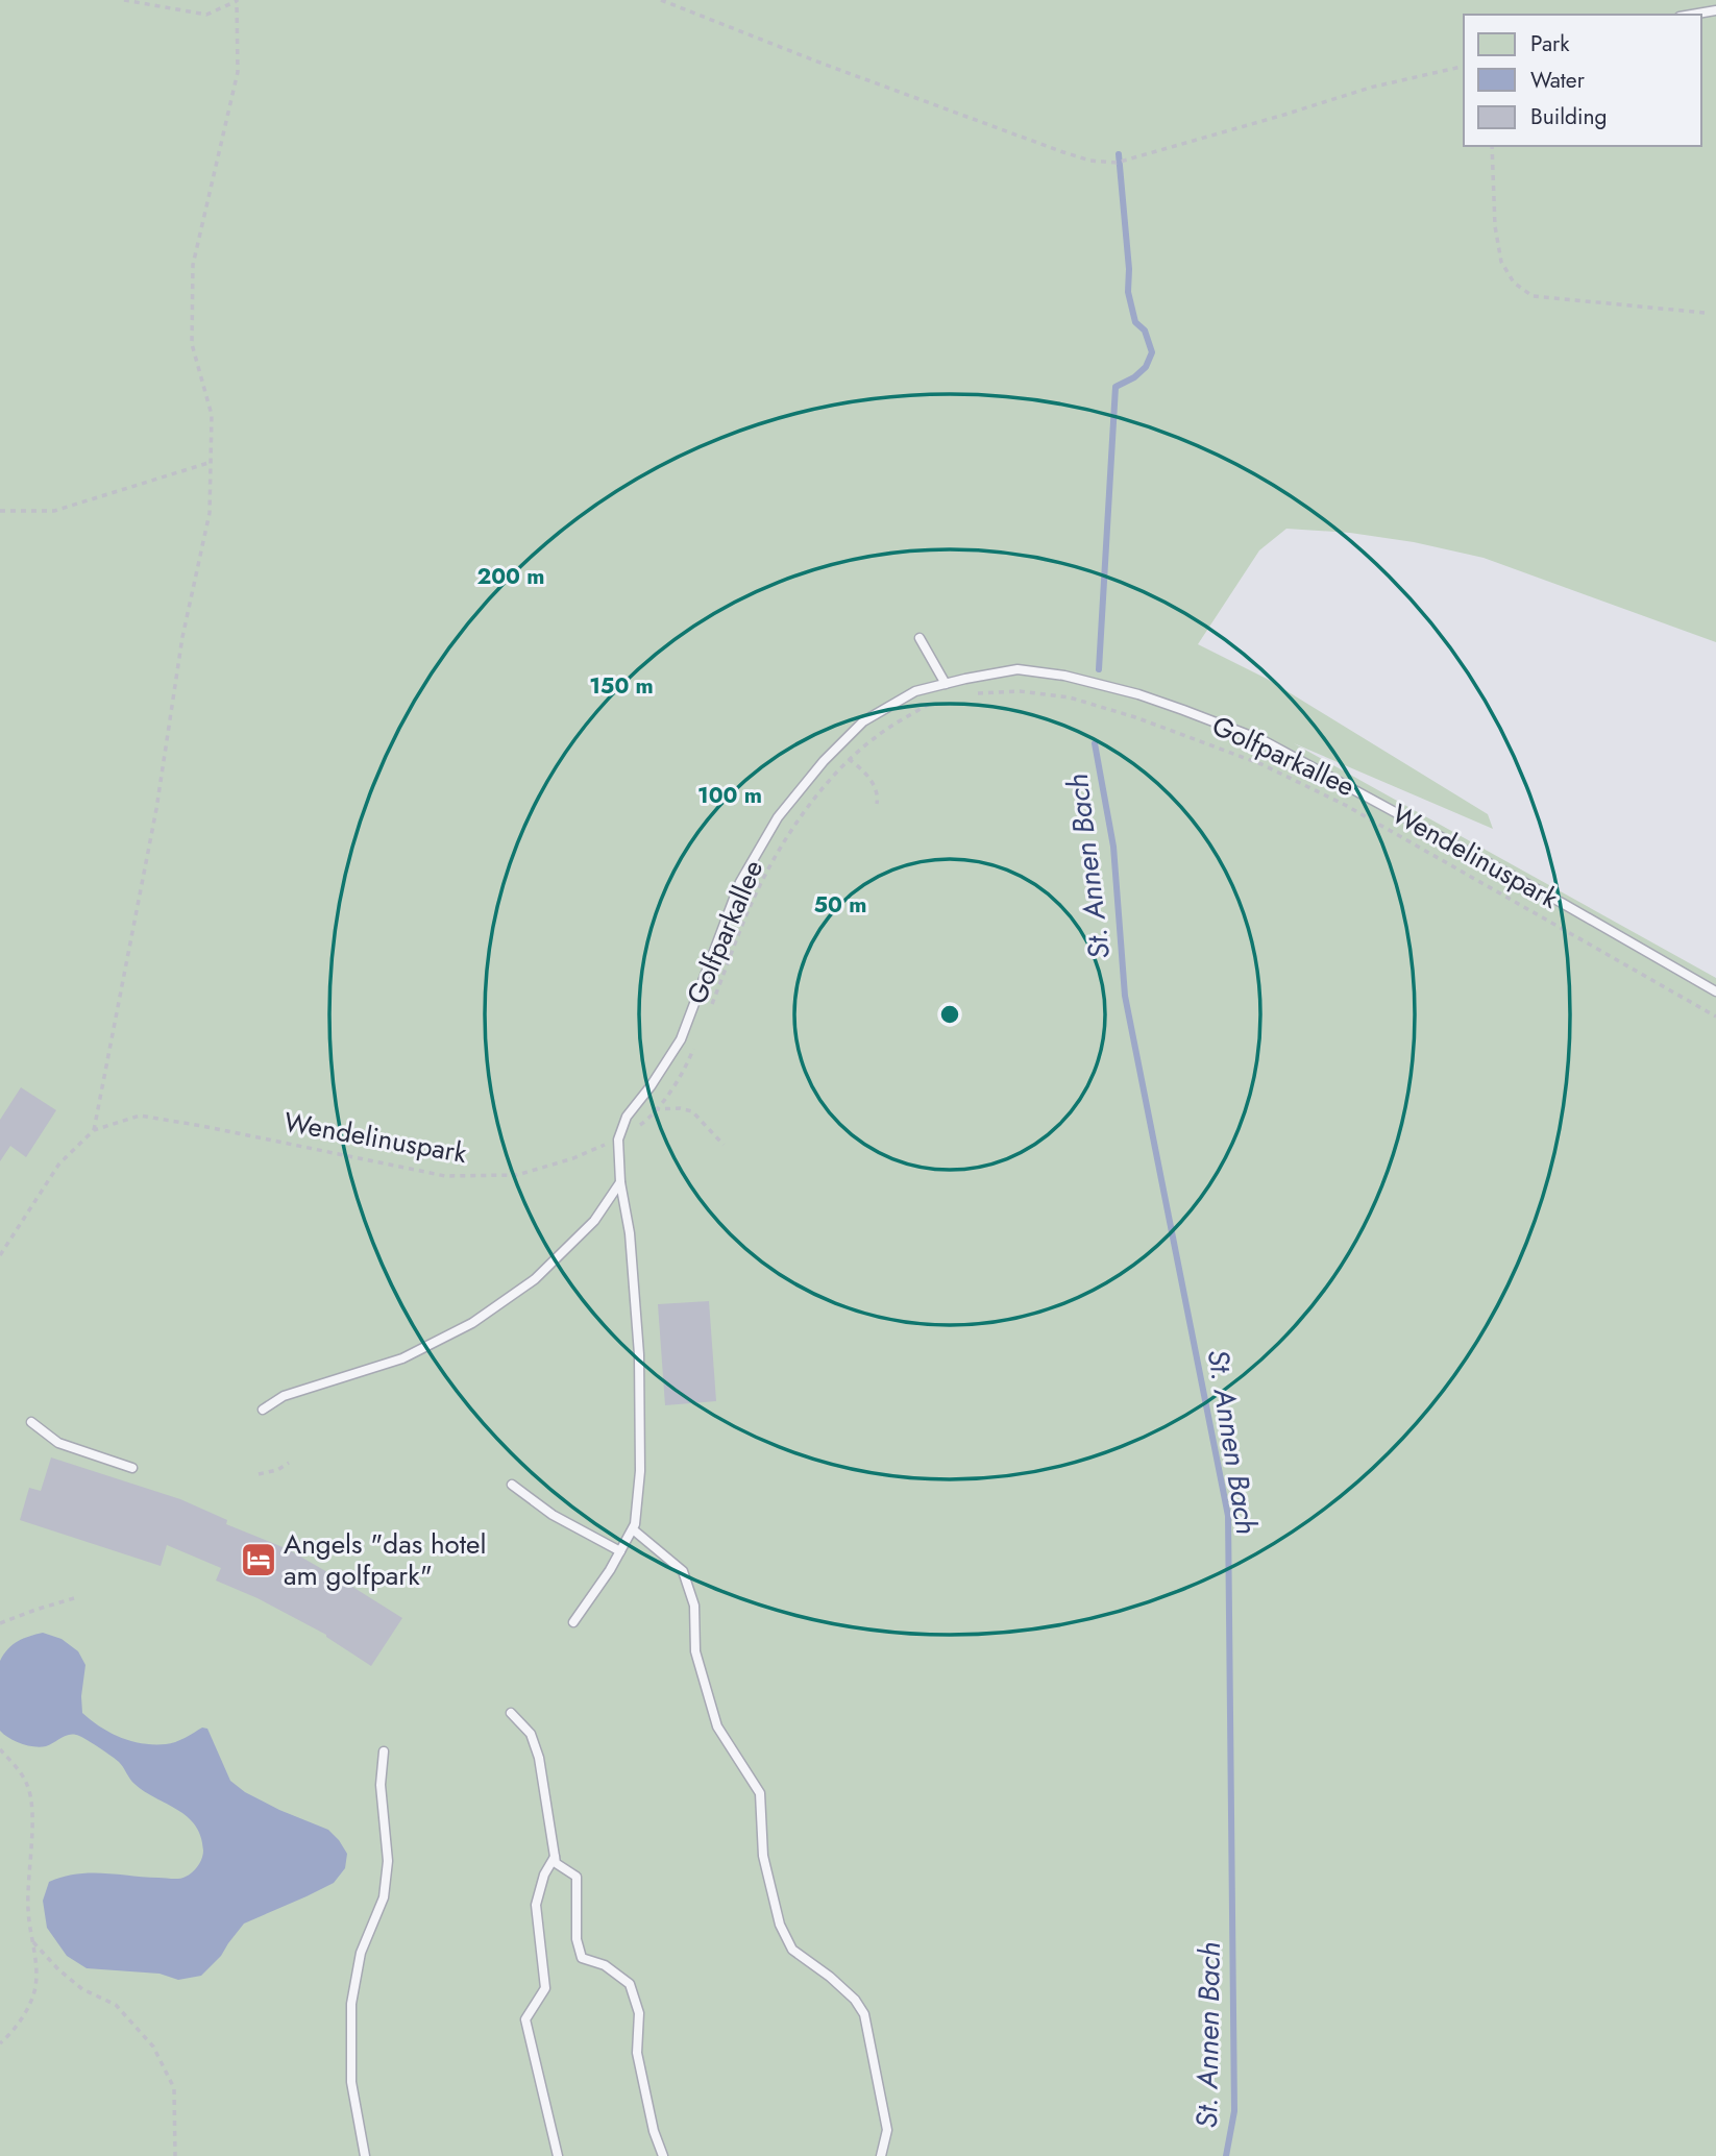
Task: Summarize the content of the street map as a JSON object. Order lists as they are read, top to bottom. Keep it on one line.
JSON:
{"streets":{"lane":["Golfparkallee"],"path":["Wendelinuspark"]},"crossings":[["Golfparkallee","Wendelinuspark"]],"water":["St. Annen Bach"],"places":{"hotel":["Angels \"das hotel am golfpark\""]},"legend":["Park","Water","Building"],"rings":["200 m","150 m","100 m","50 m"]}
